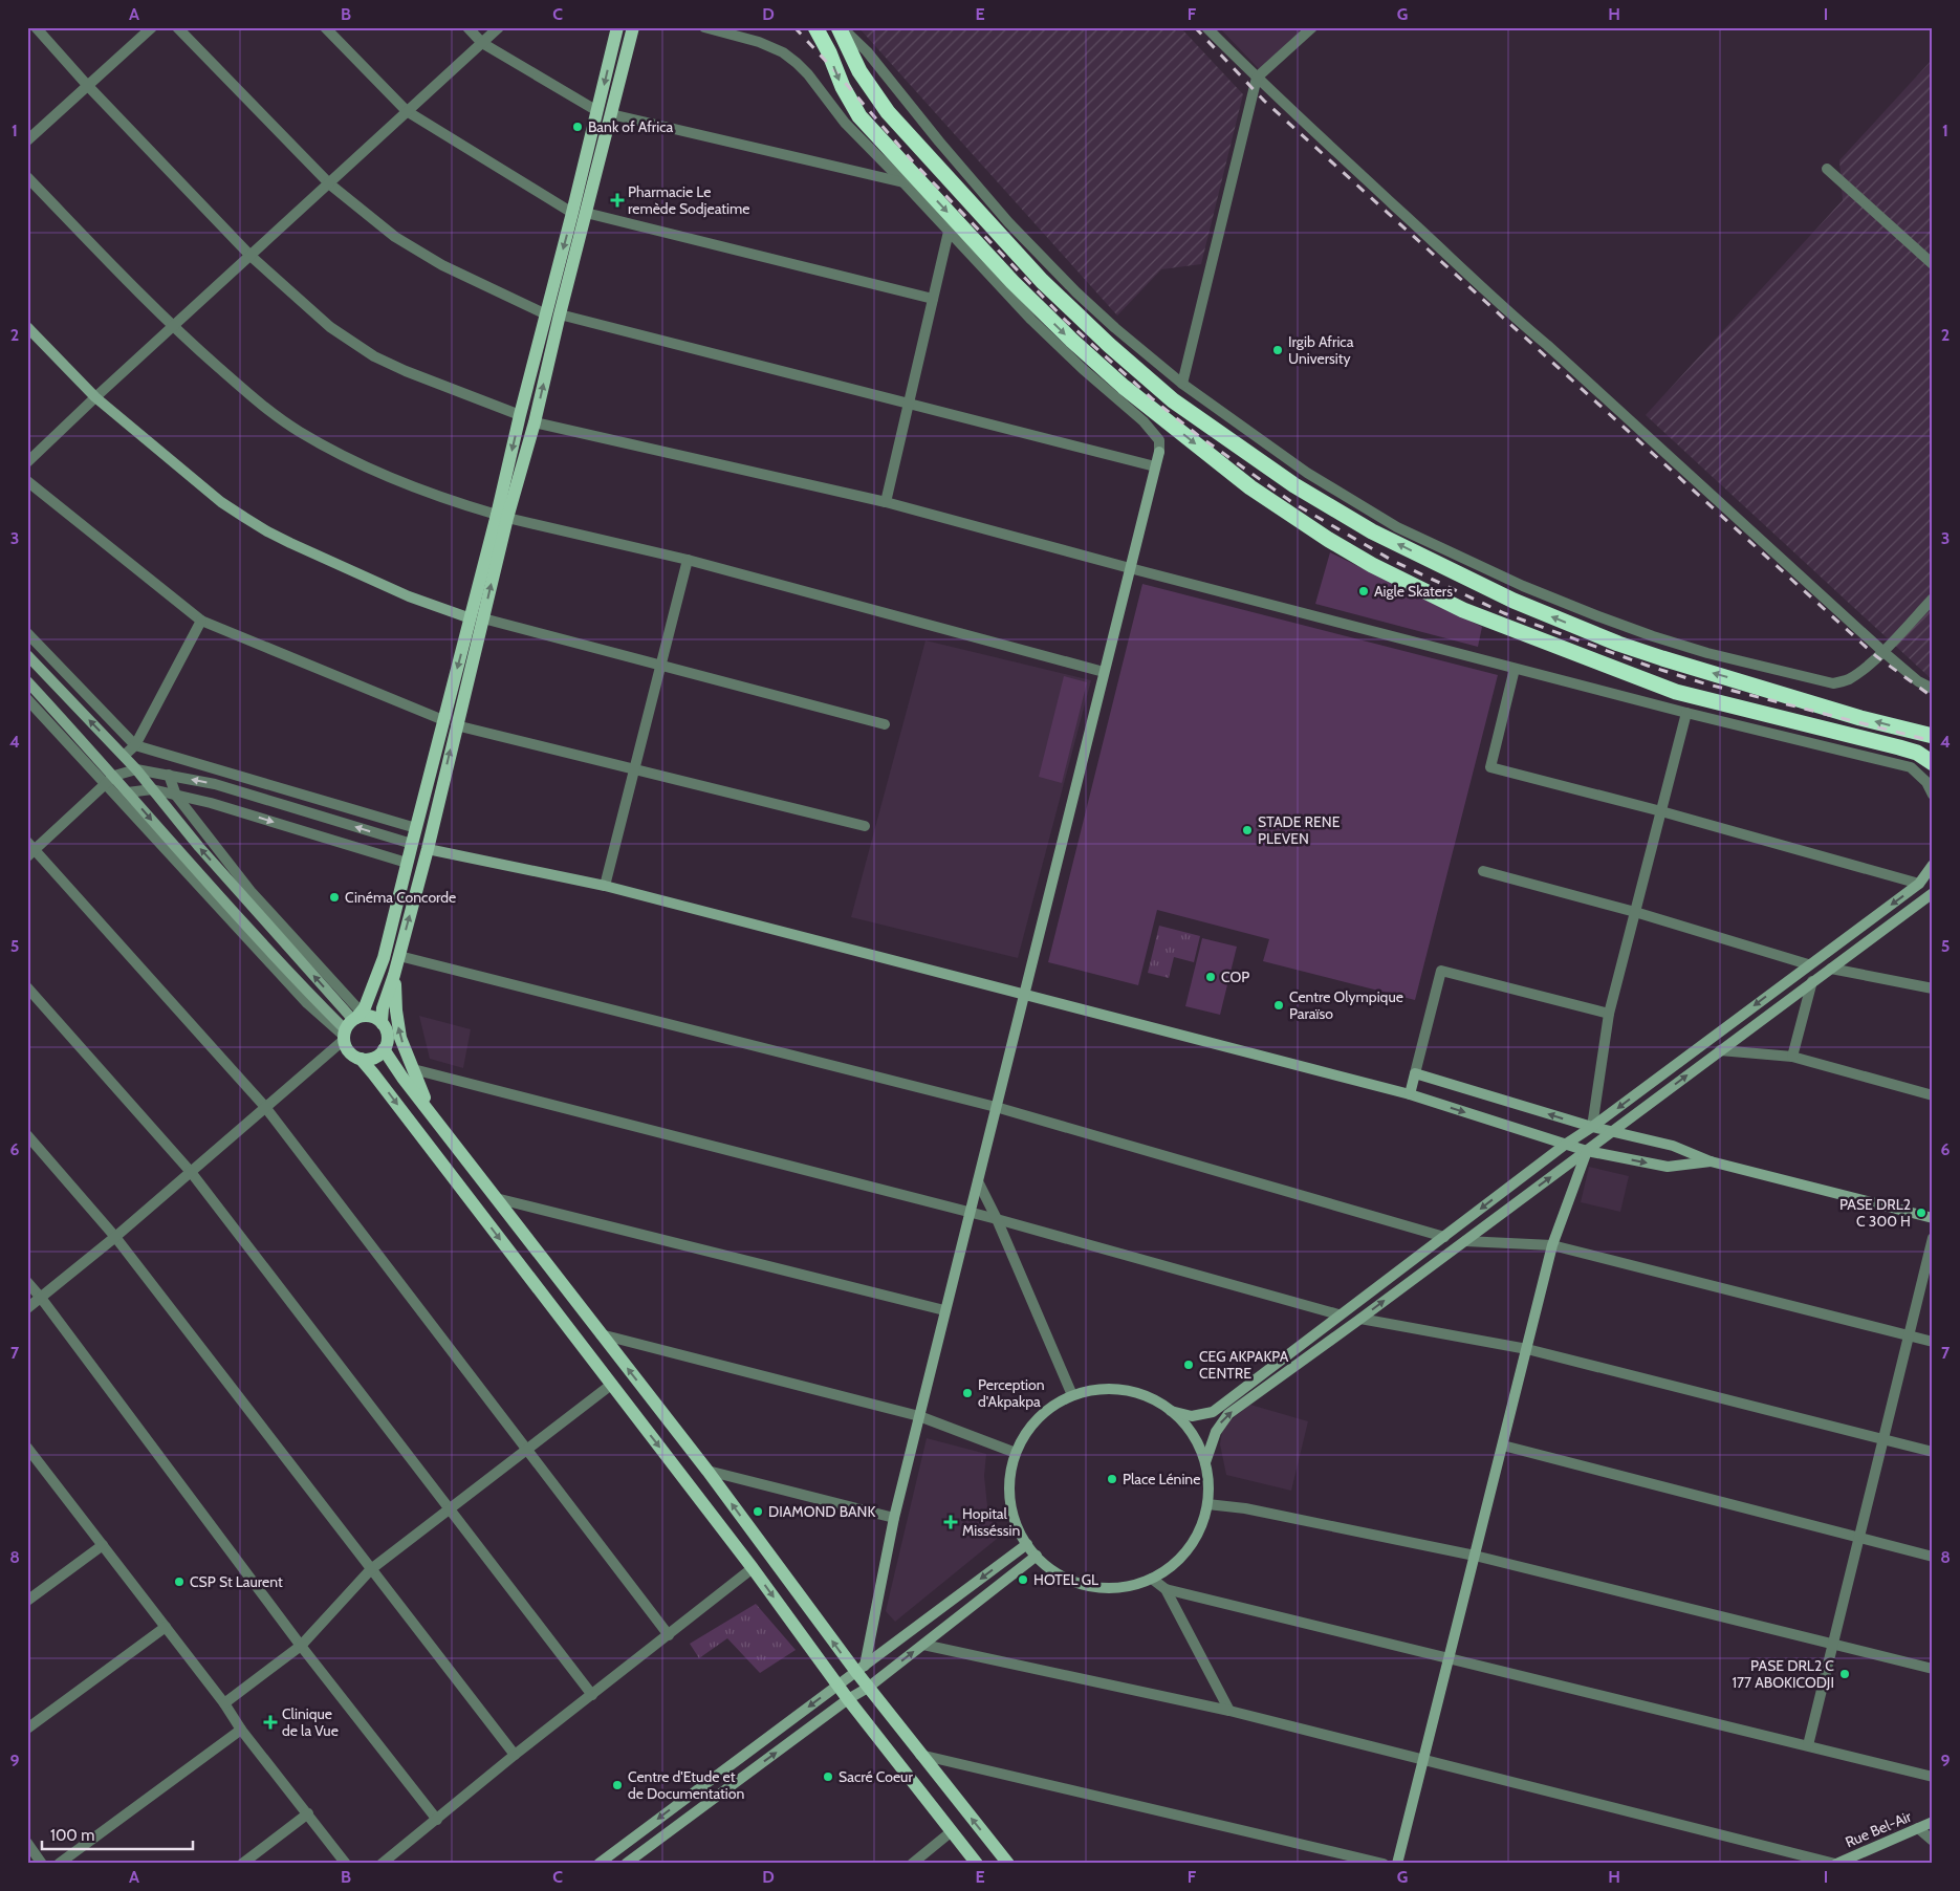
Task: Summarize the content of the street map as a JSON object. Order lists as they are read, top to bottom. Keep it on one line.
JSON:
{"streets":{"street":["Rue Bel-Air"]},"places":{"other":["Bank of Africa","Irgib Africa University","Aigle Skaters","STADE RENE PLEVEN","Cinéma Concorde","COP","Centre Olympique Paraïso","PASE DRL2 C 300 H","CEG AKPAKPA CENTRE","Perception d'Akpakpa","Place Lénine","DIAMOND BANK","HOTEL GL","CSP St Laurent","PASE DRL2 C 177 ABOKICODJI","Sacré Coeur","Centre d'Etude et de Documentation"],"health":["Pharmacie Le remède Sodjeatime","Hopital Misséssin","Clinique de la Vue"]},"scale_bar":"100 m","grid":{"columns":["A","B","C","D","E","F","G","H","I"],"rows":["1","2","3","4","5","6","7","8","9"]}}
